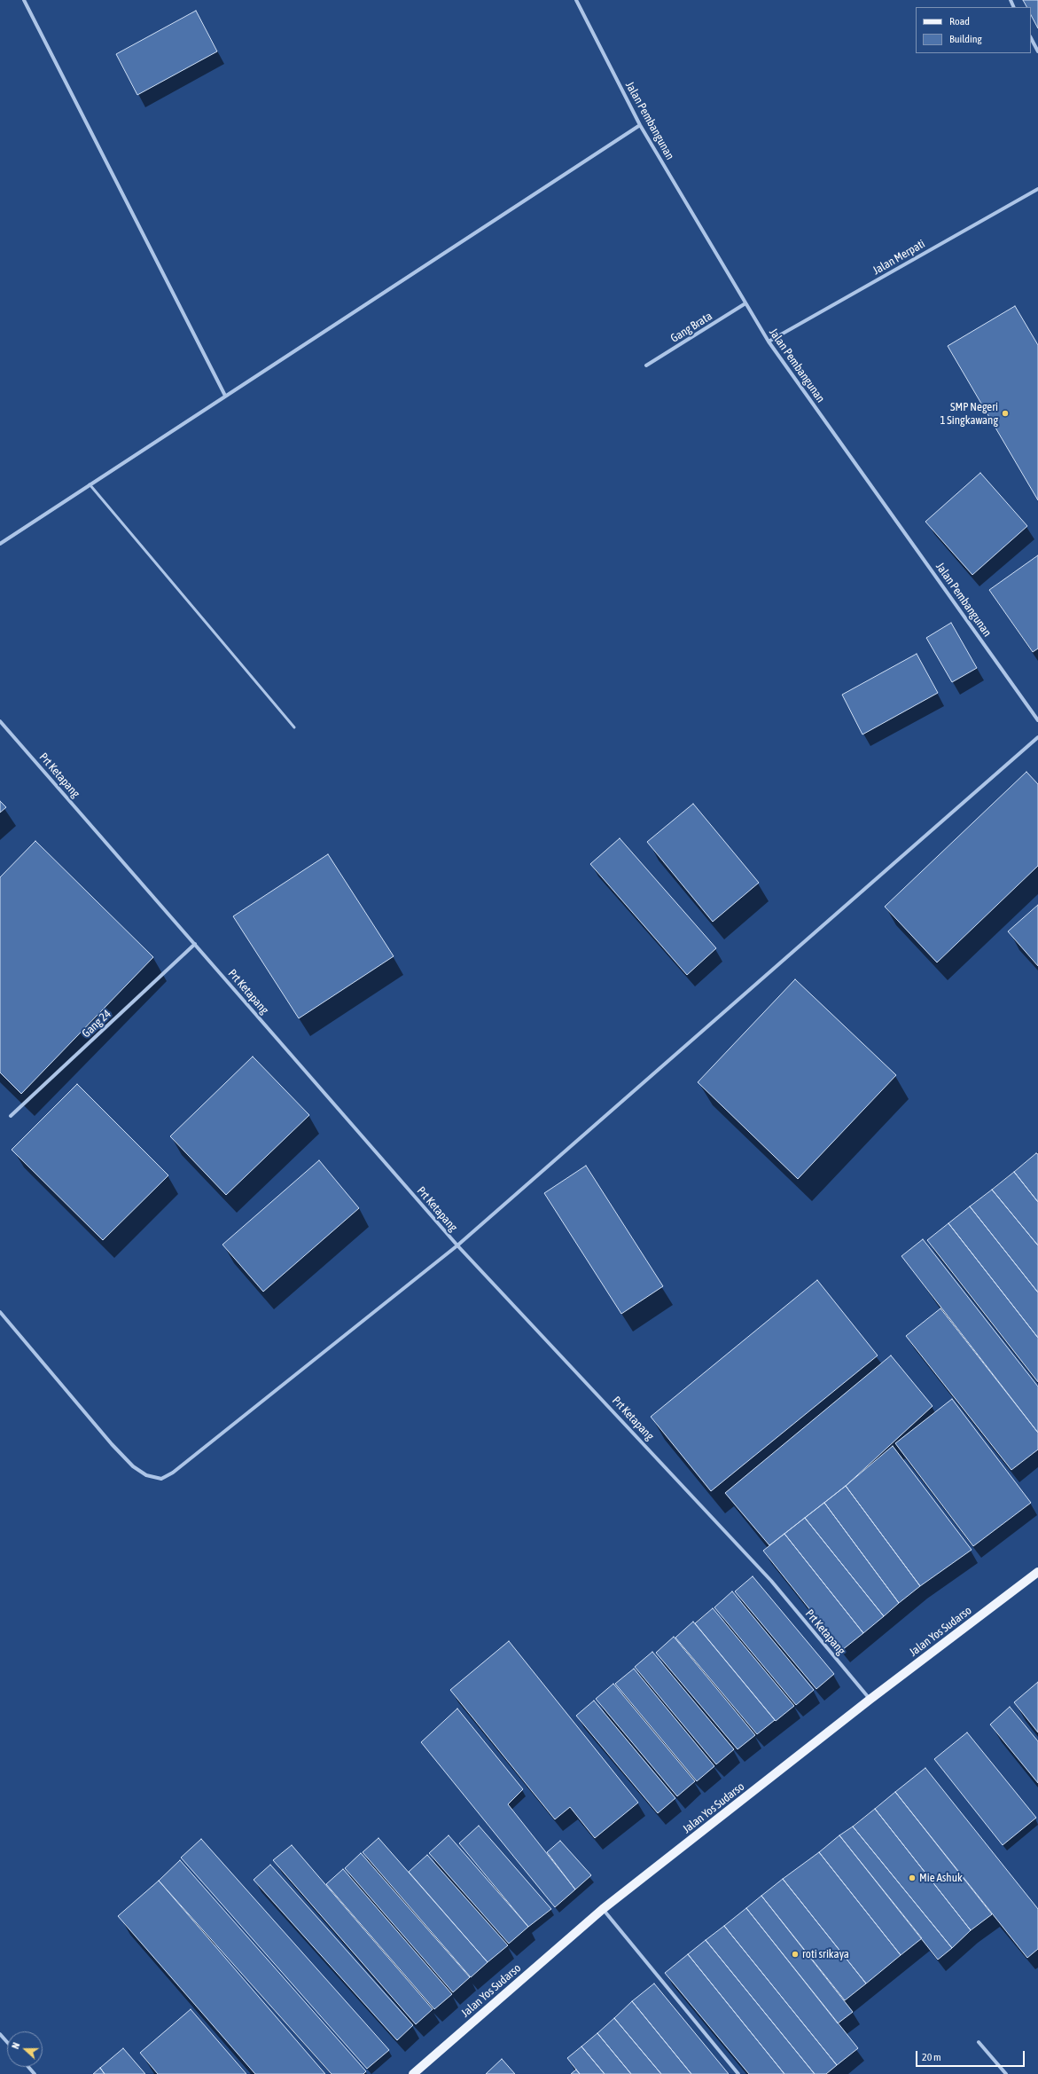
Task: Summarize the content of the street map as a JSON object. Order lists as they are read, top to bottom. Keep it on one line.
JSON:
{"streets":{"main road":["Jalan Yos Sudarso"],"street":["Jalan Pembangunan","Jalan Merpati","Gang Brata","Prt Ketapang","Gang 24"]},"crossings":[["Jalan Pembangunan","Jalan Merpati"],["Jalan Pembangunan","Gang Brata"],["Prt Ketapang","Gang 24"],["Prt Ketapang","Jalan Yos Sudarso"]],"places":["SMP Negeri 1 Singkawang","Mie Ashuk","roti srikaya"],"legend":["Road","Building"],"scale_bar":"20 m","north":"left"}
